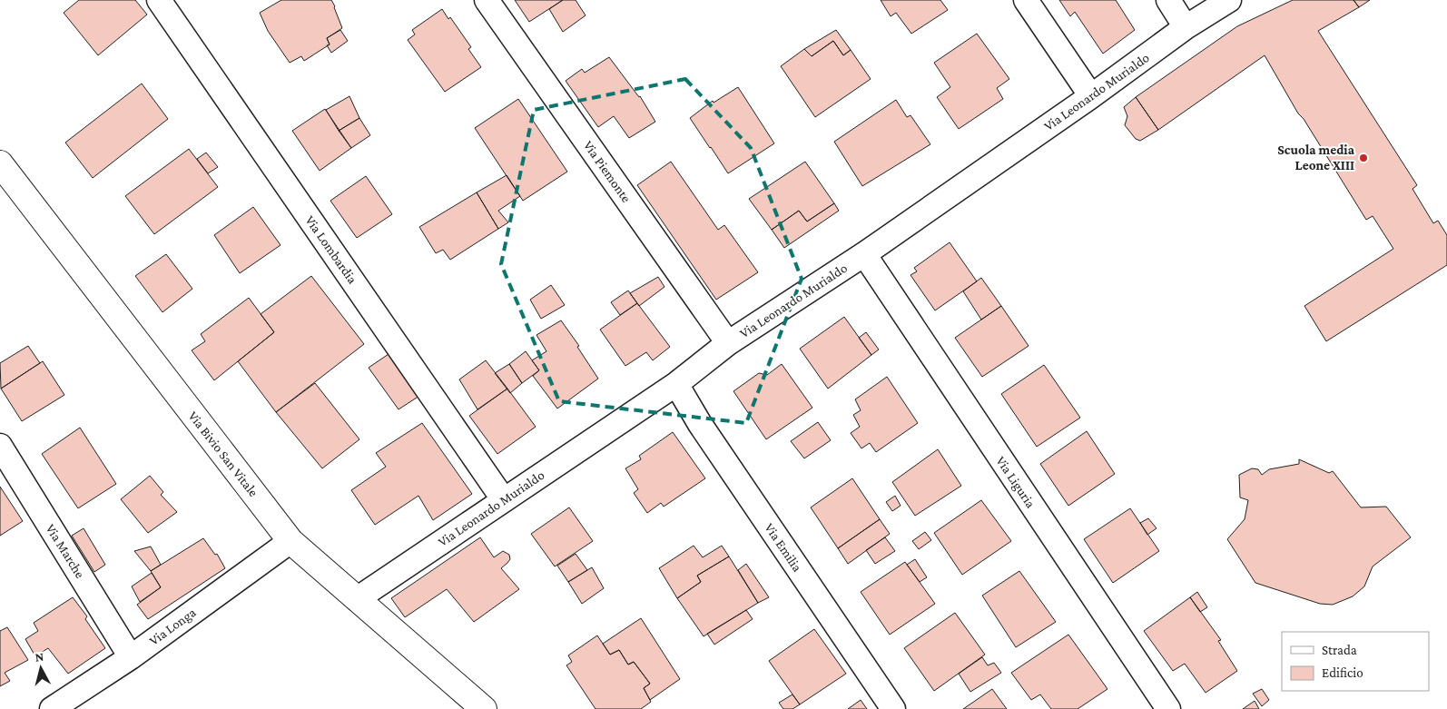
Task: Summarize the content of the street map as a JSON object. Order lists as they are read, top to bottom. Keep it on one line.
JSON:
{"streets":{"main road":["Via Bivio San Vitale"],"street":["Via Leonardo Murialdo","Via Piemonte","Via Lombardia","Via Liguria","Via Emilia","Via Marche","Via Longa"]},"crossings":[["Via Leonardo Murialdo","Via Piemonte"],["Via Leonardo Murialdo","Via Lombardia"],["Via Leonardo Murialdo","Via Bivio San Vitale"],["Via Leonardo Murialdo","Via Liguria"],["Via Leonardo Murialdo","Via Emilia"],["Via Bivio San Vitale","Via Longa"],["Via Marche","Via Longa"]],"places":["Scuola media Leone XIII"],"legend":["Strada","Edificio"],"north":"top"}
